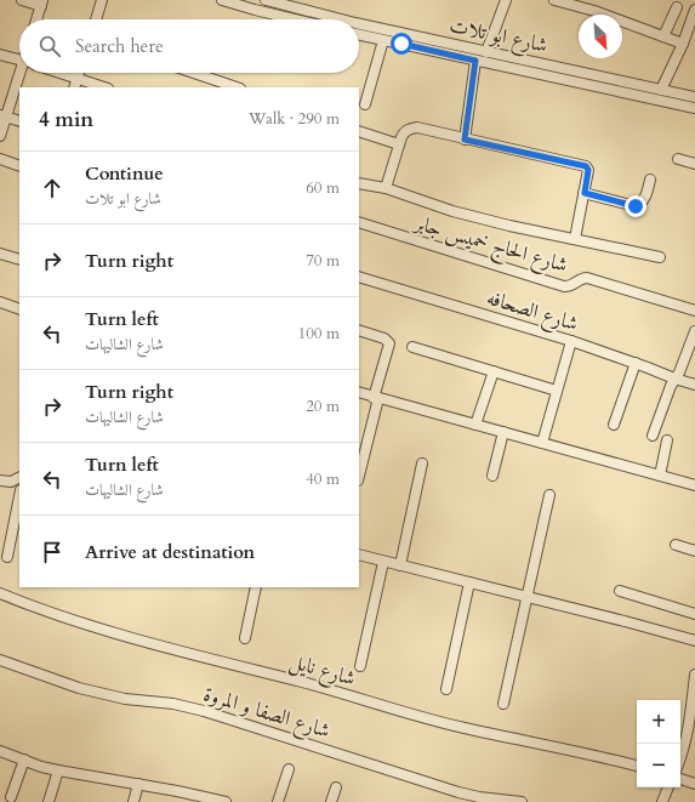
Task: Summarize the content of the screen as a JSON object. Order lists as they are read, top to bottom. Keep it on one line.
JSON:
{"streets":{"street":["شارع ابو تلات","شارع الحاج خميس جابر","شارع الصحافه","شارع نايل","شارع الصفا و المروة"]},"north":"bottom right","page":{"search":"Search here","heading":["4 min","Walk · 290 m"],"list":[["Continue","شارع ابو تلات","60 m"],["Turn right","70 m"],["Turn left","شارع الشاليهات","100 m"],["Turn right","شارع الشاليهات","20 m"],["Turn left","شارع الشاليهات","40 m"],"Arrive at destination"],"map_buttons":["+","−"]}}
